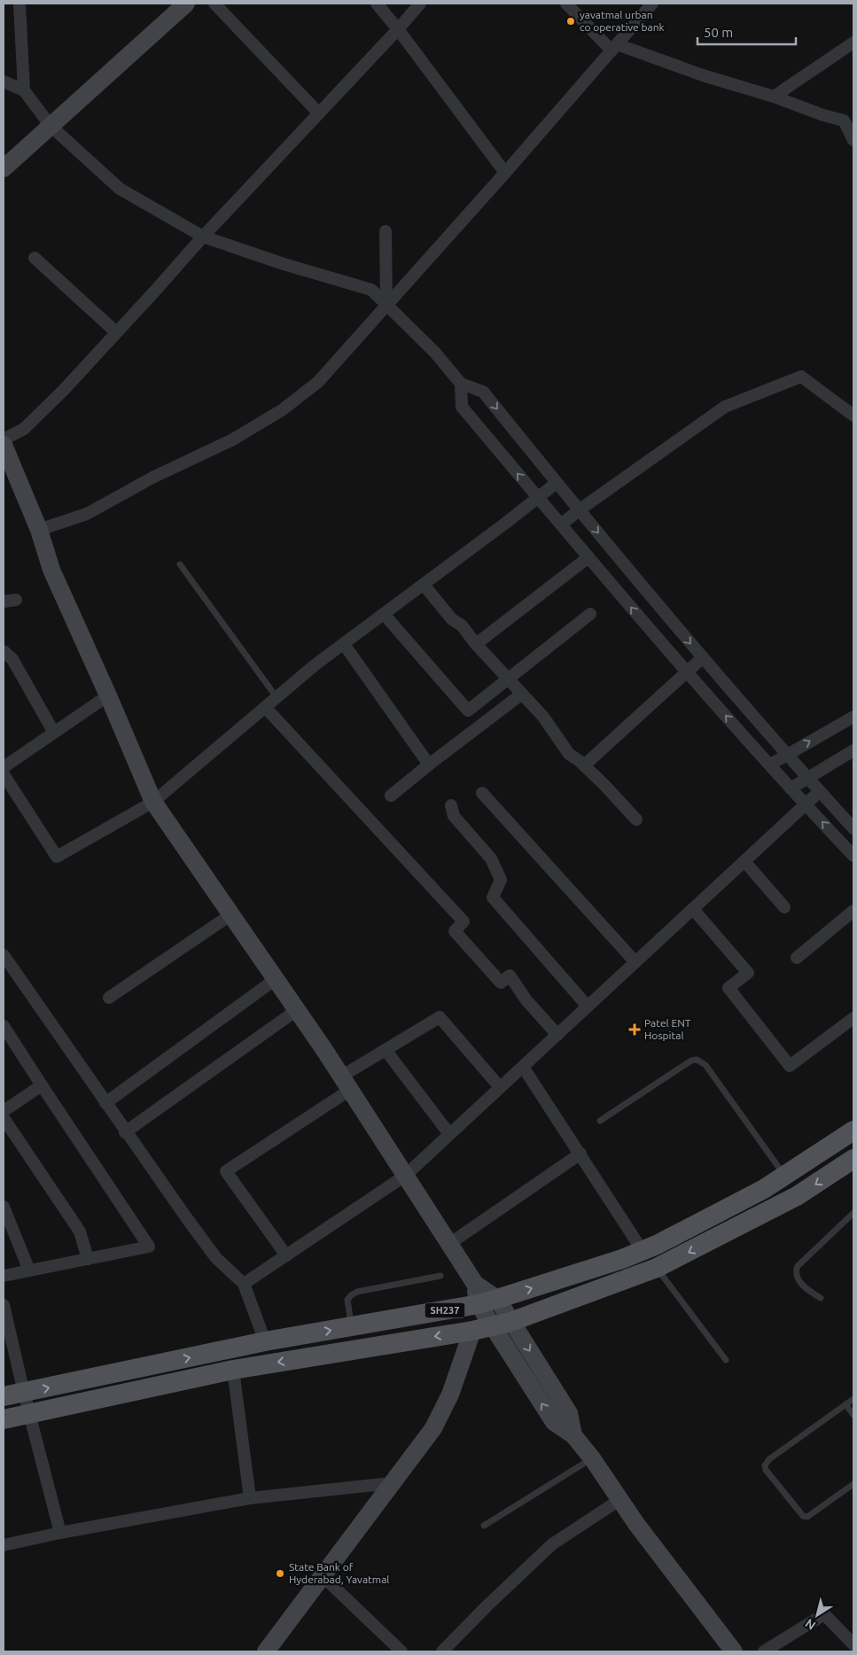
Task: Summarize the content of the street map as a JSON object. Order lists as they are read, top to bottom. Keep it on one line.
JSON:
{"streets":{"main road":["SH237"]},"places":{"other":["yavatmal urban co operative bank","State Bank of Hyderabad, Yavatmal"],"health":["Patel ENT Hospital"]},"scale_bar":"50 m","north":"bottom left"}
